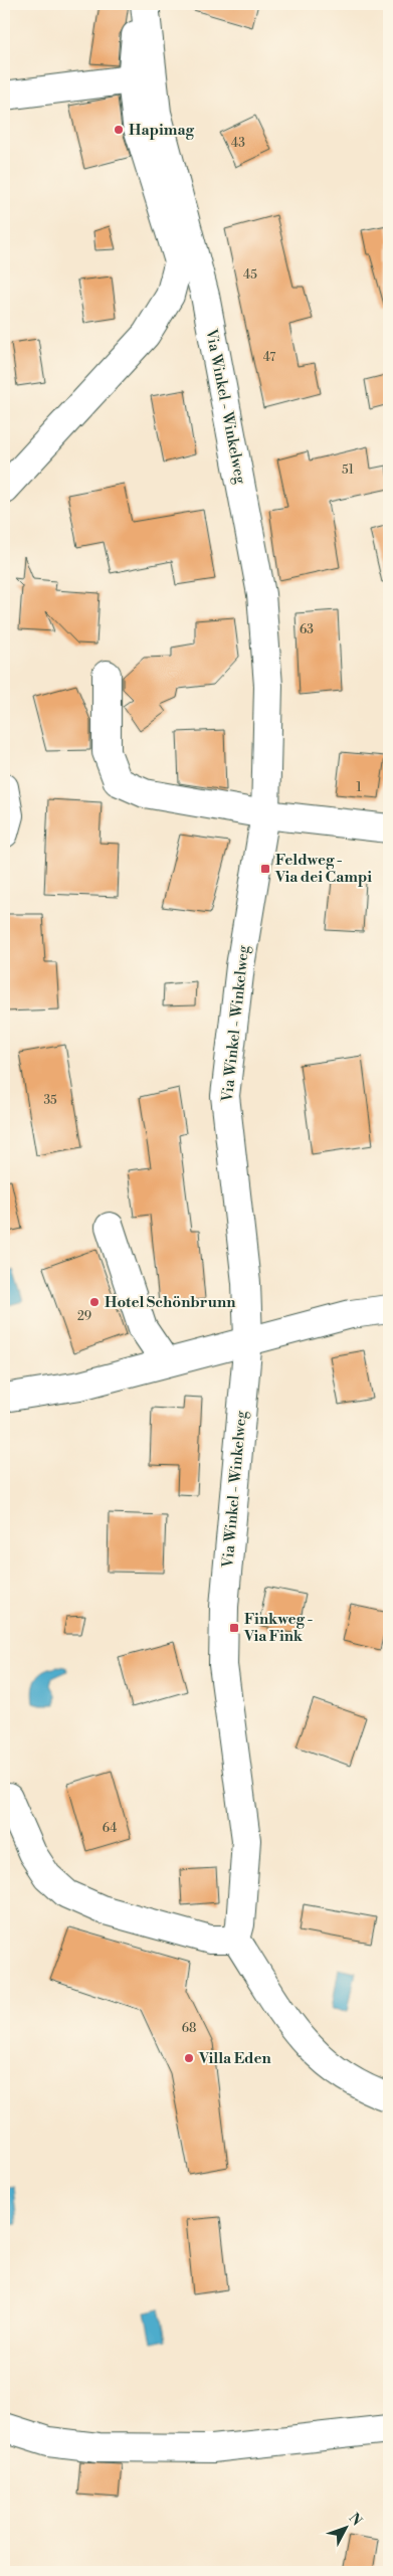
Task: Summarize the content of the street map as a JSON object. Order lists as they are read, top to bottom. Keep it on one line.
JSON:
{"streets":{"street":["Via Winkel - Winkelweg"]},"places":{"other":["Hapimag","Hotel Schönbrunn","Villa Eden"],"transit":["Feldweg - Via dei Campi","Finkweg - Via Fink"]},"house_numbers":["43","45","47","51","63","1","35","29","64","68"],"north":"top right"}
